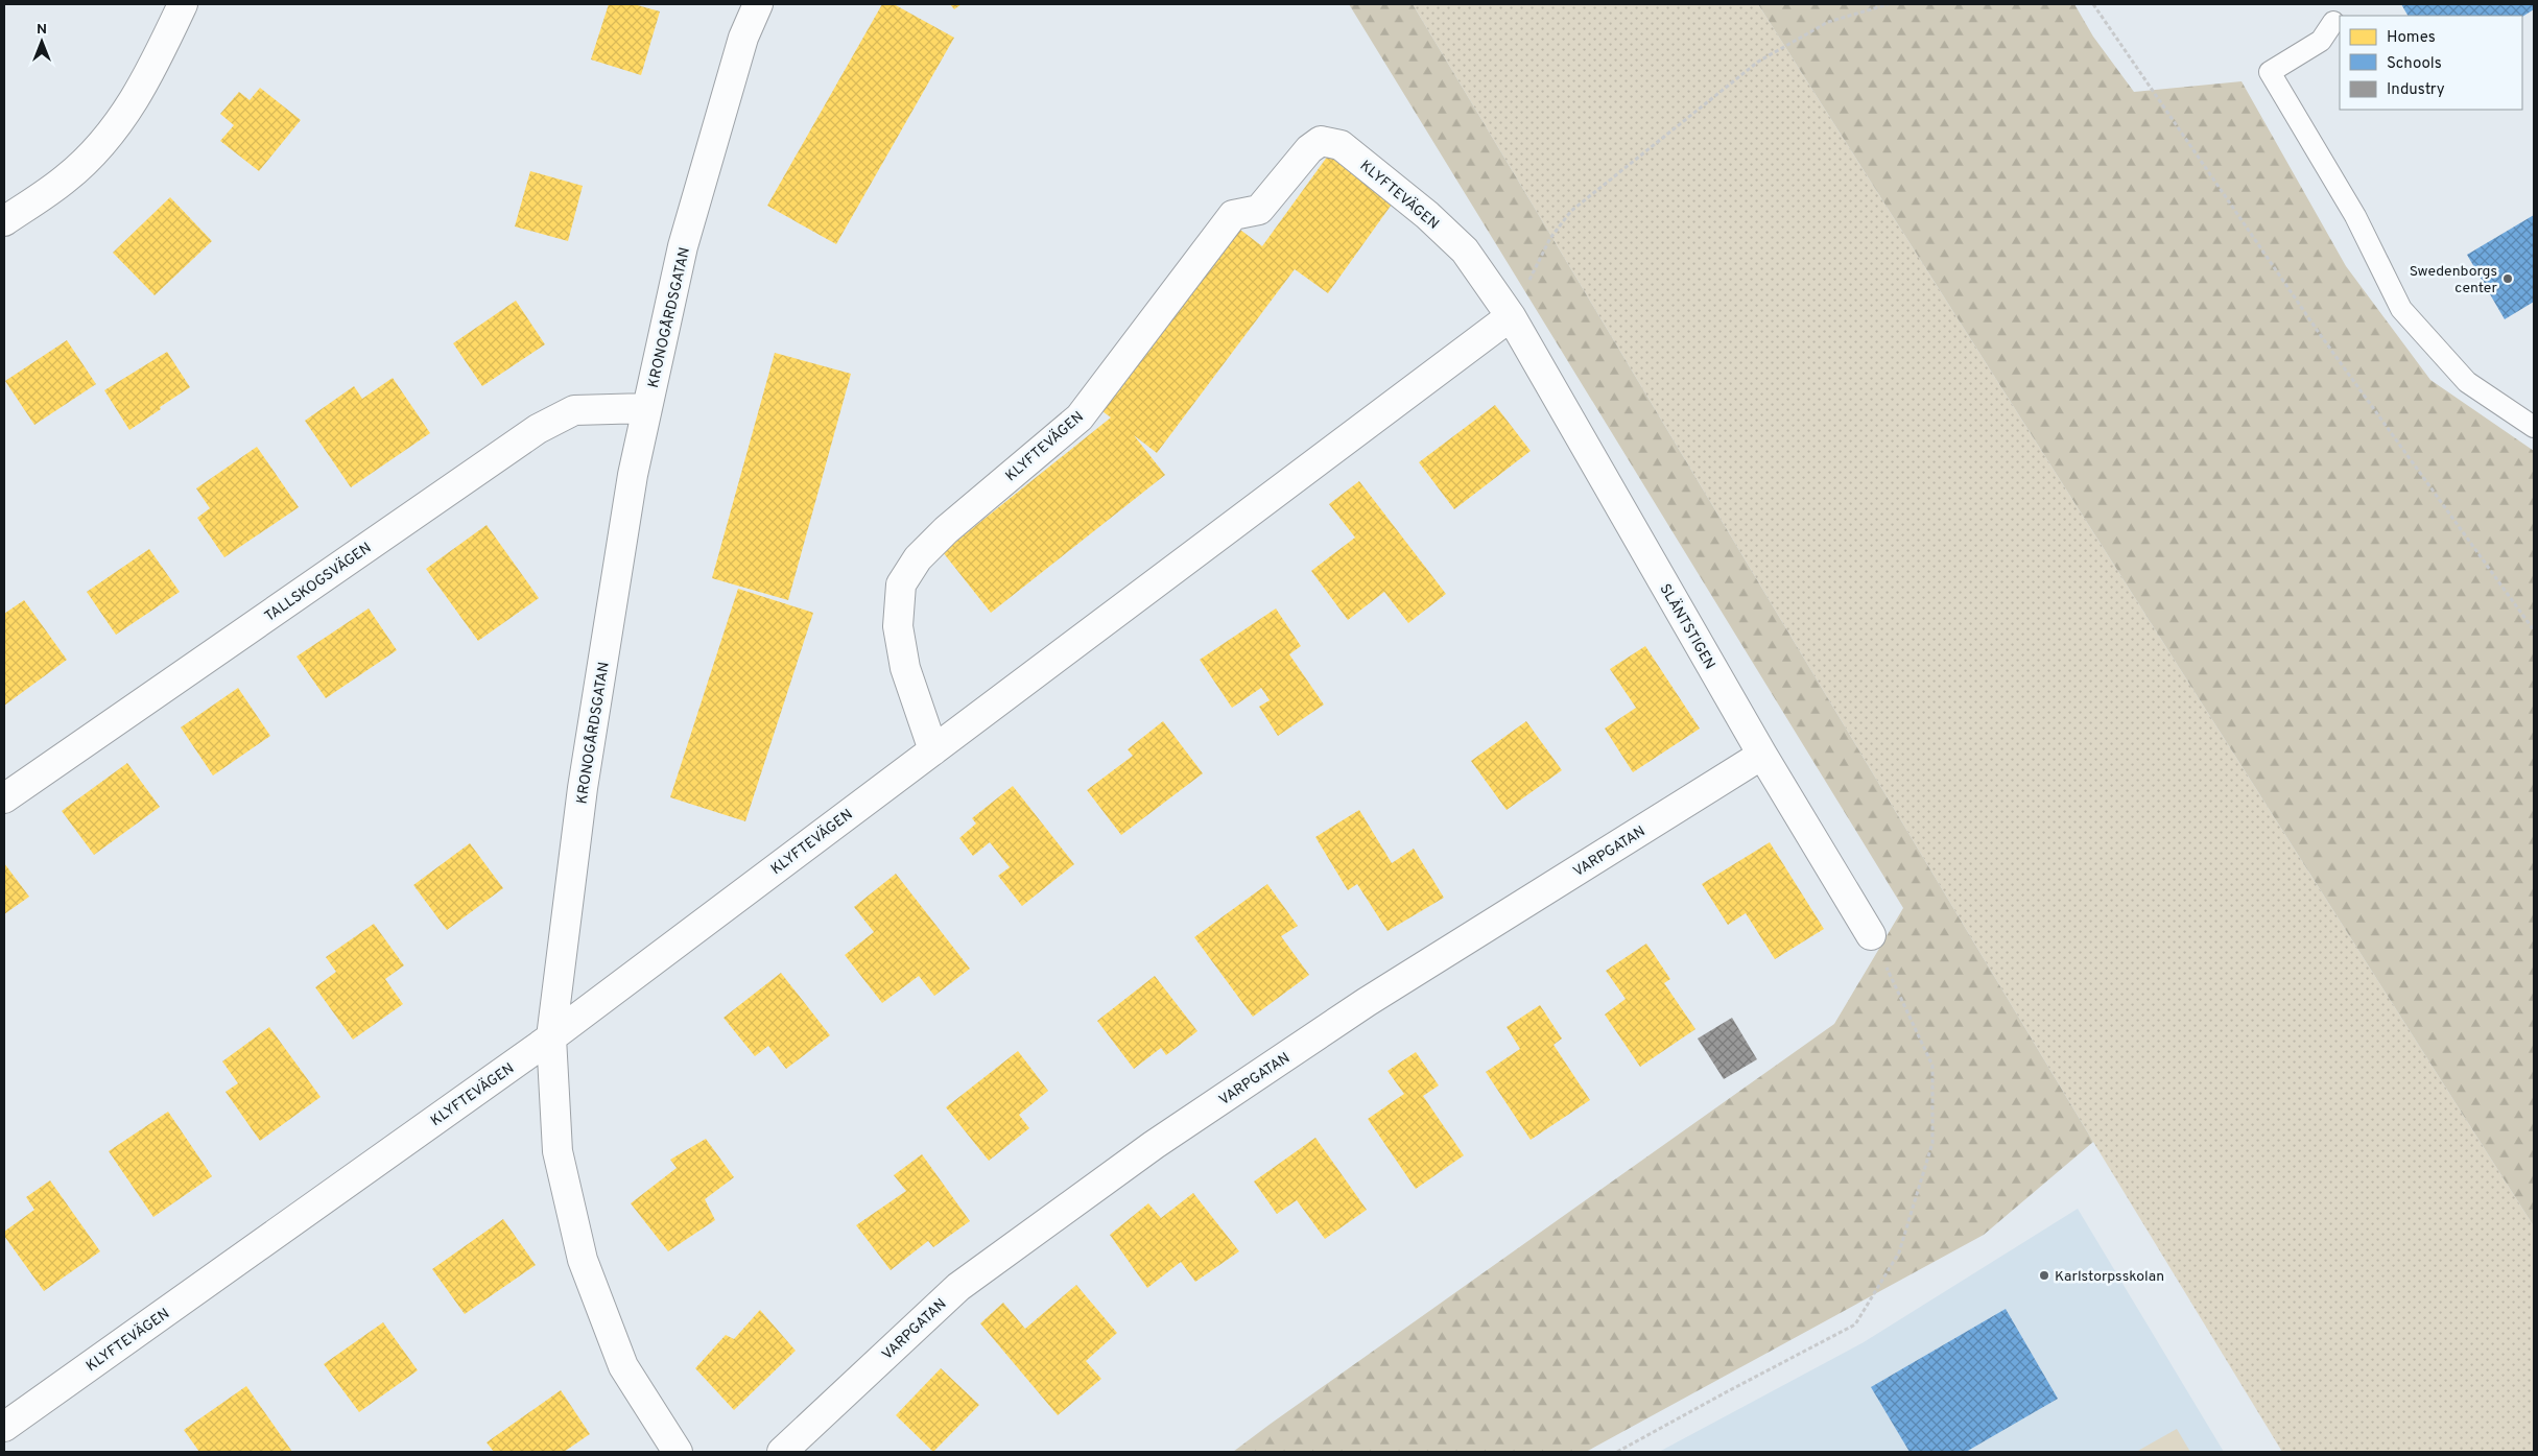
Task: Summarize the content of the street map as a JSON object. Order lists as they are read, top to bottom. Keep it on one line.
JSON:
{"streets":{"street":["KLYFTEVÄGEN","KRONOGÅRDSGATAN","TALLSKOGSVÄGEN","SLÄNTSTIGEN","VARPGATAN"]},"crossings":[["KLYFTEVÄGEN","KRONOGÅRDSGATAN"],["KLYFTEVÄGEN","SLÄNTSTIGEN"],["KRONOGÅRDSGATAN","TALLSKOGSVÄGEN"],["SLÄNTSTIGEN","VARPGATAN"]],"places":["Swedenborgs center","Karlstorpsskolan"],"legend":["Homes","Schools","Industry"],"north":"top"}
